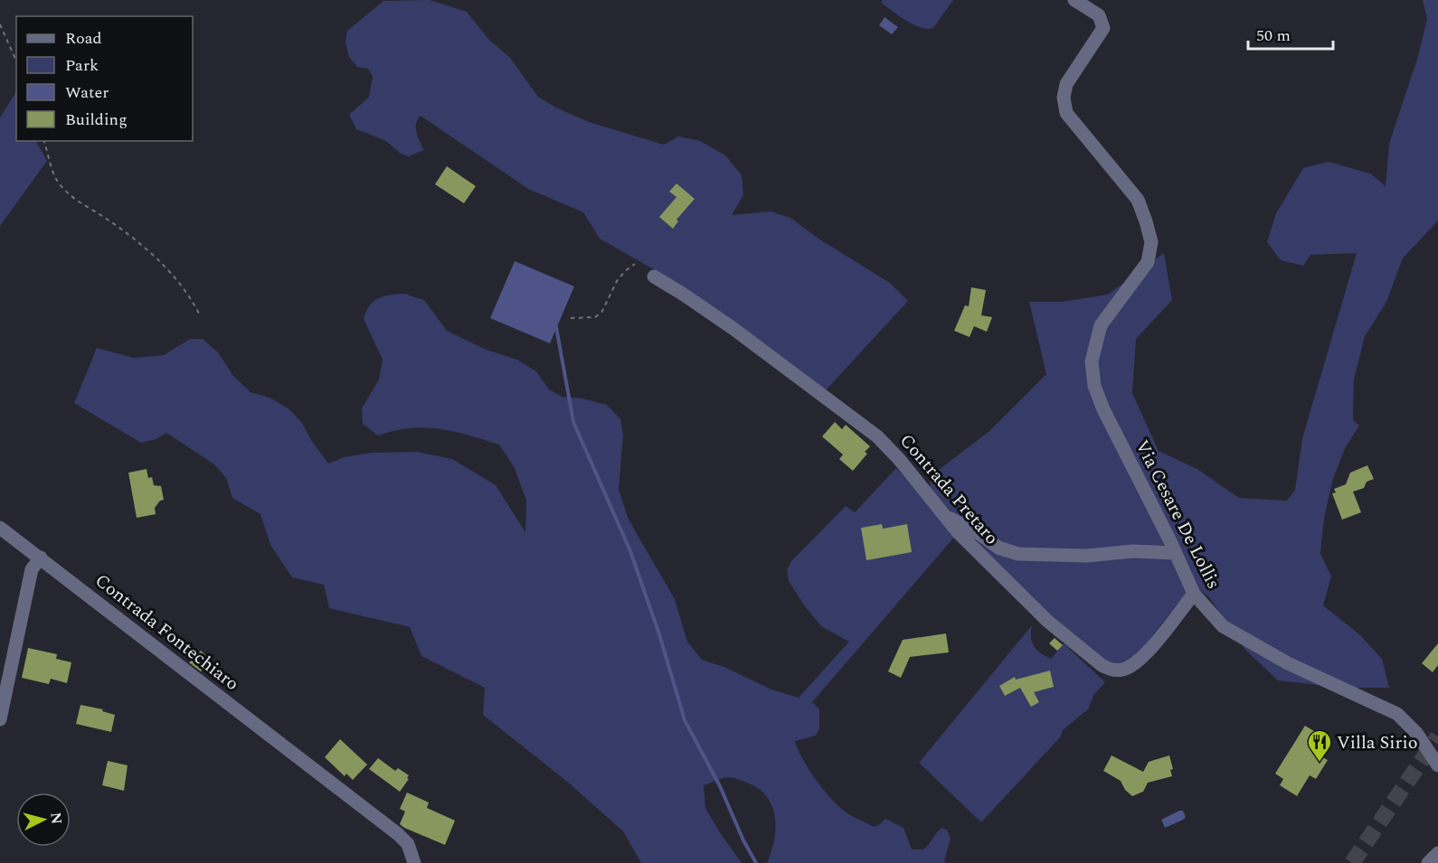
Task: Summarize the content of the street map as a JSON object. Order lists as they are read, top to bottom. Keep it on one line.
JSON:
{"streets":{"street":["Contrada Pretaro","Via Cesare De Lollis","Contrada Fontechiaro"]},"crossings":[["Contrada Pretaro","Via Cesare De Lollis"]],"places":{"restaurant":["Villa Sirio"]},"legend":["Road","Park","Water","Building"],"scale_bar":"50 m","north":"right"}
